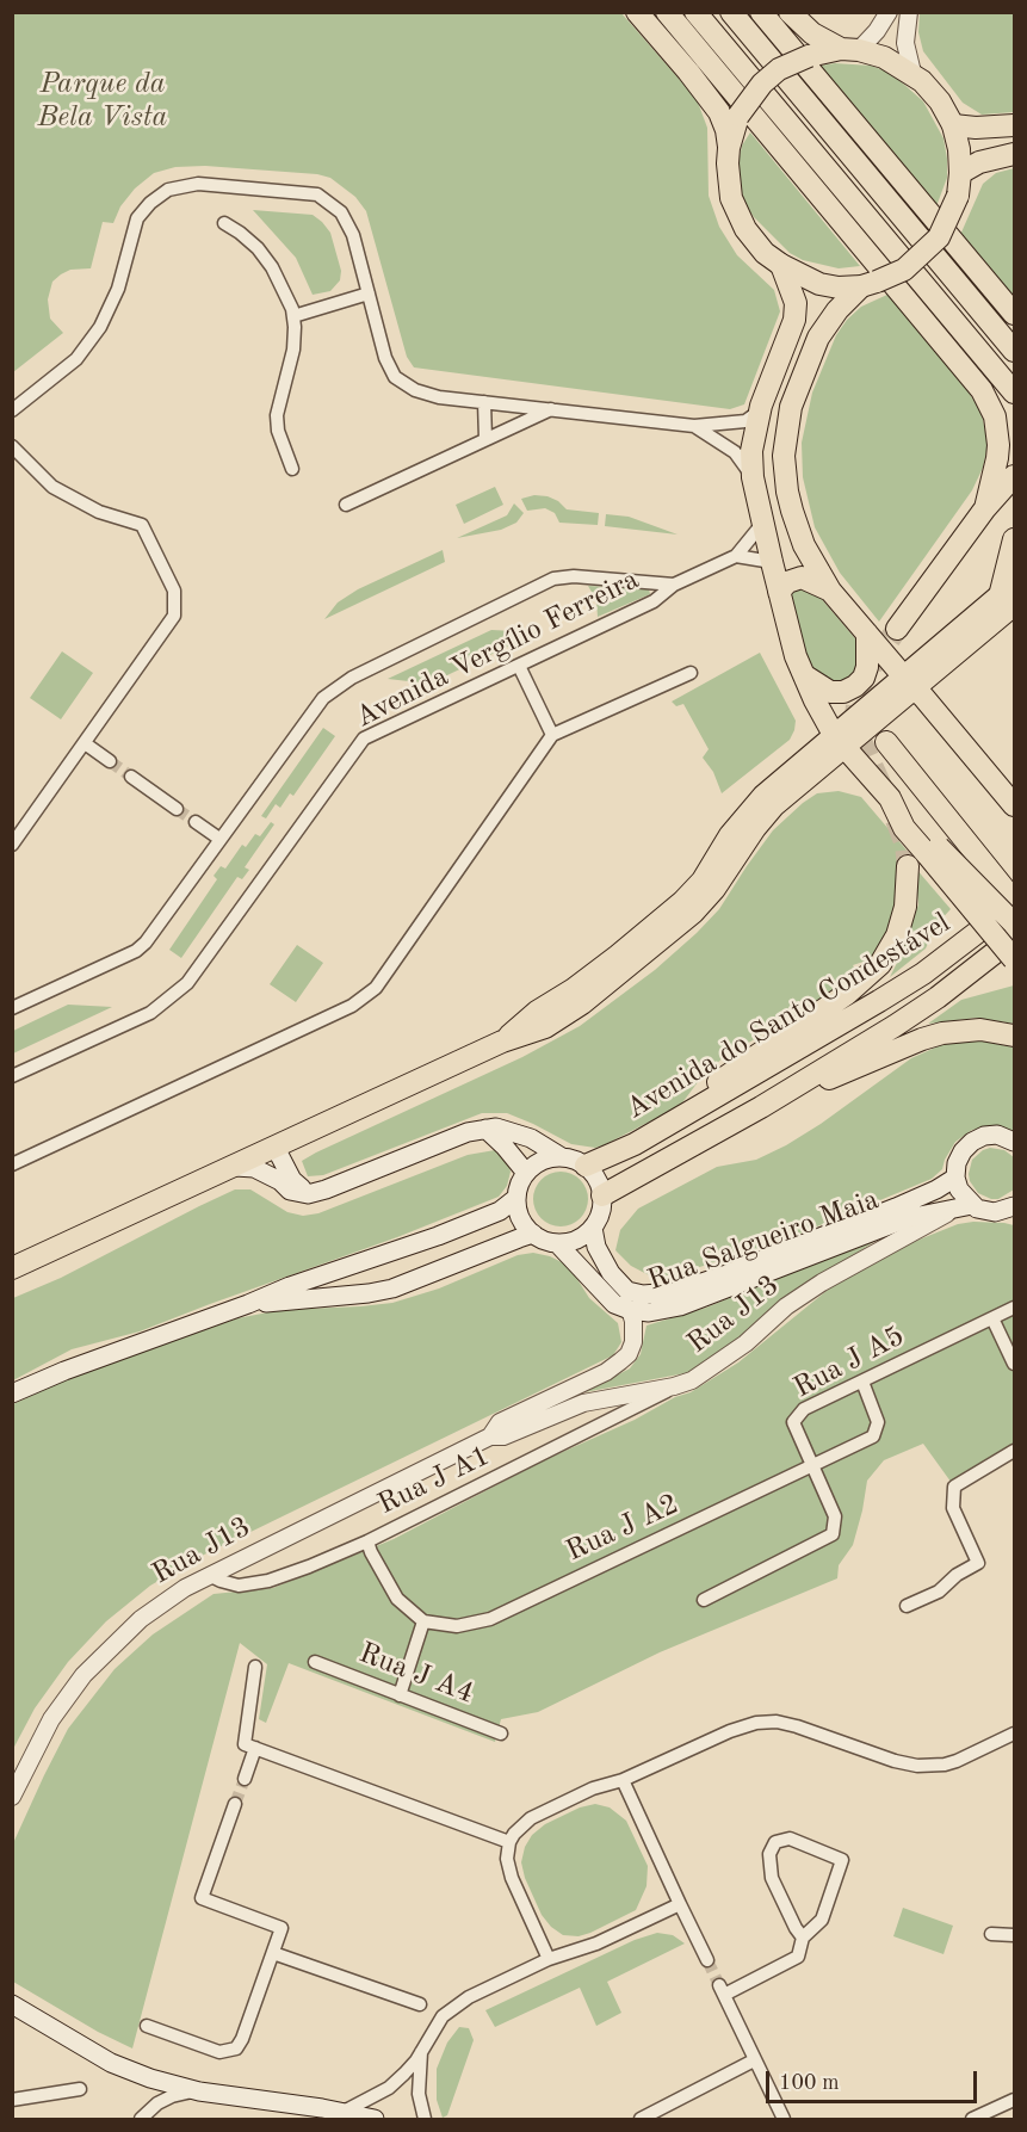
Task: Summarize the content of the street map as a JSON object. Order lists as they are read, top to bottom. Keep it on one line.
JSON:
{"streets":{"main road":["Avenida do Santo Condestável","Rua Salgueiro Maia"],"street":["Avenida Vergílio Ferreira","Rua J13","Rua J A5","Rua J A1","Rua J A2","Rua J A4"]},"crossings":[["Avenida do Santo Condestável","Rua Salgueiro Maia"],["Rua Salgueiro Maia","Rua J13"],["Rua J13","Rua J A1"],["Rua J A5","Rua J A2"]],"parks":["Parque da Bela Vista"],"scale_bar":"100 m"}
